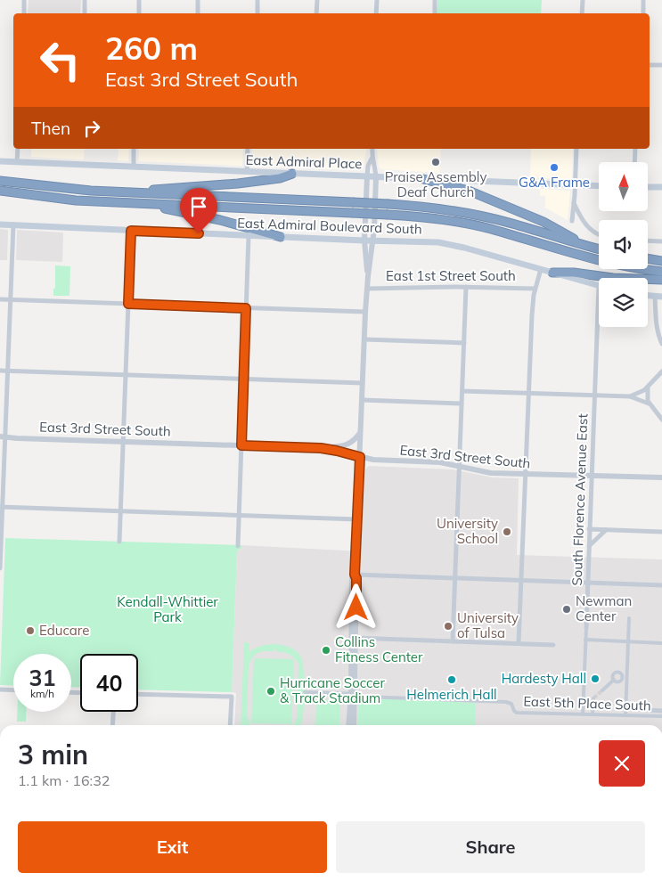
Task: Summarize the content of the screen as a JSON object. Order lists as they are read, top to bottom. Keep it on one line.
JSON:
{"streets":{"main road":["East Admiral Place","East Admiral Boulevard South"],"street":["East 1st Street South","East 3rd Street South","South Florence Avenue East","East 5th Place South"]},"crossings":[["East Admiral Boulevard South","South Florence Avenue East"],["East 3rd Street South","South Florence Avenue East"],["South Florence Avenue East","East 5th Place South"]],"parks":["Kendall-Whittier Park"],"places":["Praise Assembly Deaf Church","G&A Frame","University School","Newman Center","University of Tulsa","Educare","Collins Fitness Center","Hardesty Hall","Helmerich Hall","Hurricane Soccer & Track Stadium"],"north":"top","page":{"turn":["260 m","East 3rd Street South"],"then":"Then","speed":"31 km/h","limit":"40","heading":["3 min","1.1 km · 16:32"],"buttons":["Exit","Share"]}}
